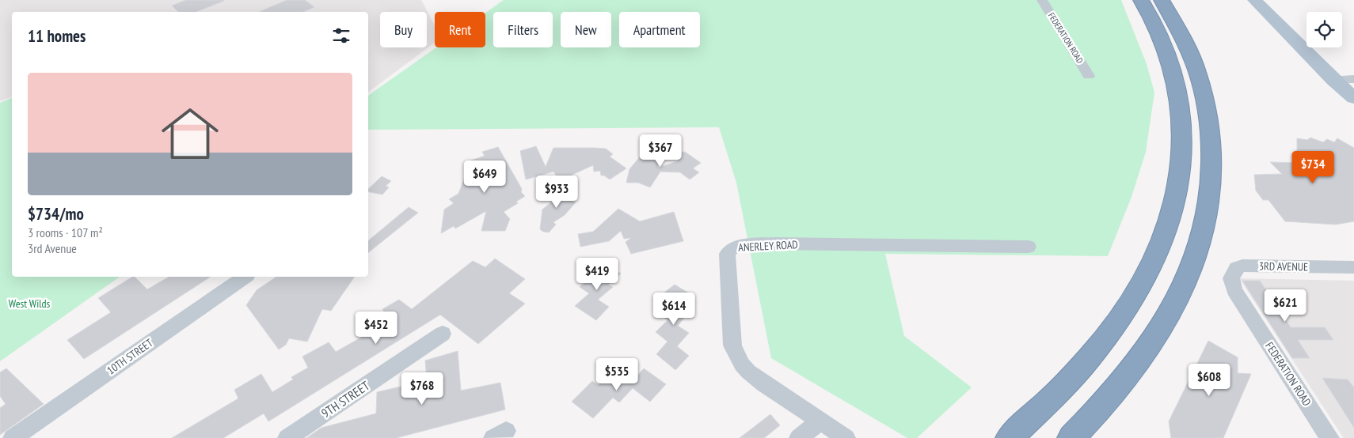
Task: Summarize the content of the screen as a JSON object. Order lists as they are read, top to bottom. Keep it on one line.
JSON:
{"streets":{"street":["FEDERATION ROAD","ANERLEY ROAD","3RD AVENUE","10TH STREET","9TH STREET"]},"crossings":[["FEDERATION ROAD","3RD AVENUE"]],"parks":["West Wilds"],"page":{"chip":["Buy","Rent","Filters","New","Apartment"],"heading":"11 homes","list":[{"name":"$734/mo","note":"3 rooms · 107 m² · 3rd Avenue"}],"price":["$367","$734","$649","$933","$419","$621","$614","$452","$535","$608","$768"]}}
